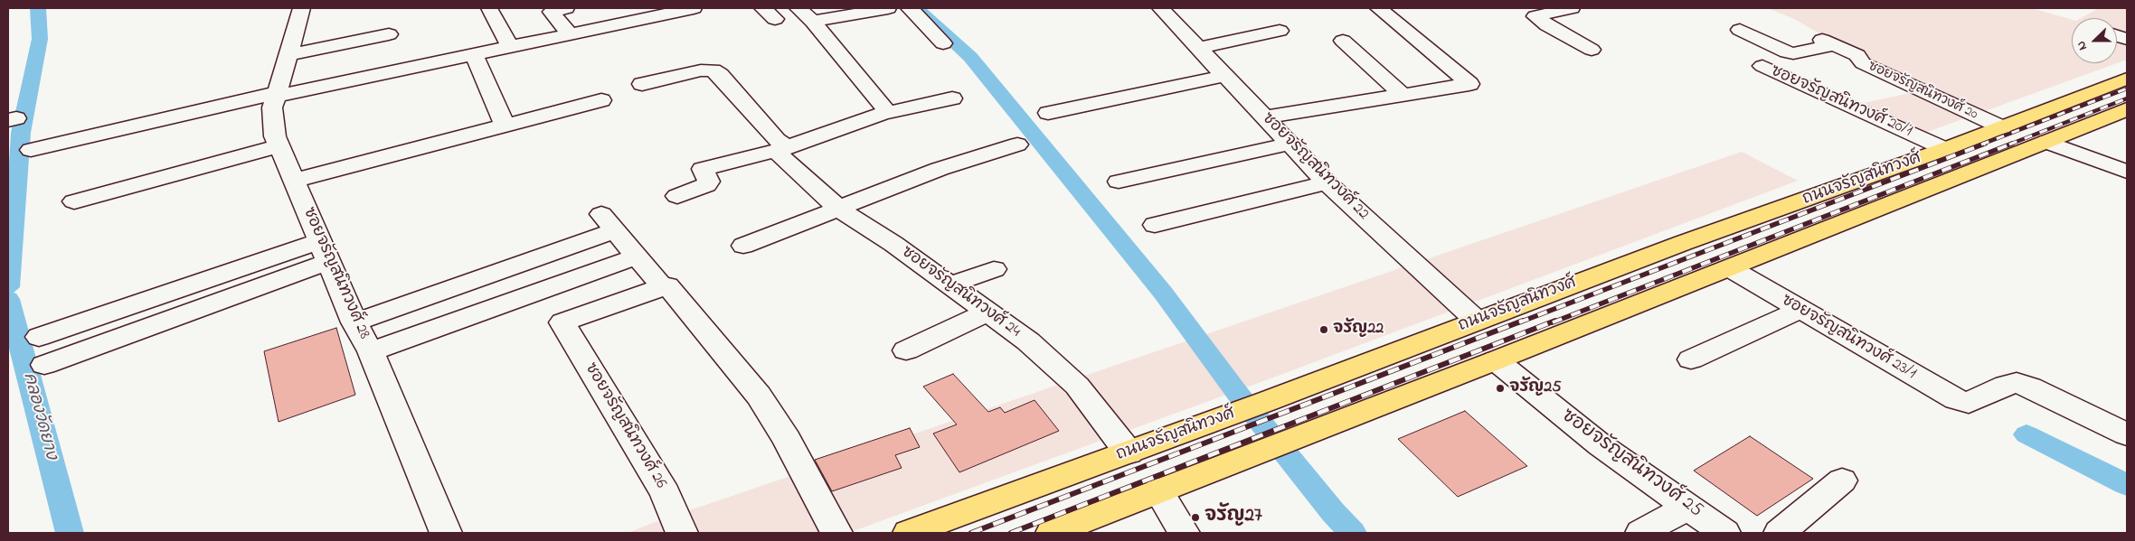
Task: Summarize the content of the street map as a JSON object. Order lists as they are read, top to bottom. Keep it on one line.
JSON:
{"streets":{"main road":["ถนนจรัญสนิทวงศ์"],"street":["ซอยจรัญสนิทวงศ์ 20","ซอยจรัญสนิทวงศ์ 20/1","ซอยจรัญสนิทวงศ์ 22","ซอยจรัญสนิทวงศ์ 28","ซอยจรัญสนิทวงศ์ 24","ซอยจรัญสนิทวงศ์ 23/1","ซอยจรัญสนิทวงศ์ 26","ซอยจรัญสนิทวงศ์ 25"]},"crossings":[["ซอยจรัญสนิทวงศ์ 20","ถนนจรัญสนิทวงศ์"],["ซอยจรัญสนิทวงศ์ 20/1","ถนนจรัญสนิทวงศ์"],["ซอยจรัญสนิทวงศ์ 22","ถนนจรัญสนิทวงศ์"],["ถนนจรัญสนิทวงศ์","ซอยจรัญสนิทวงศ์ 24"],["ถนนจรัญสนิทวงศ์","ซอยจรัญสนิทวงศ์ 23/1"],["ถนนจรัญสนิทวงศ์","ซอยจรัญสนิทวงศ์ 25"]],"water":["คลองวัดยาง"],"places":["จรัญ22","จรัญ25","จรัญ27"],"north":"left"}
